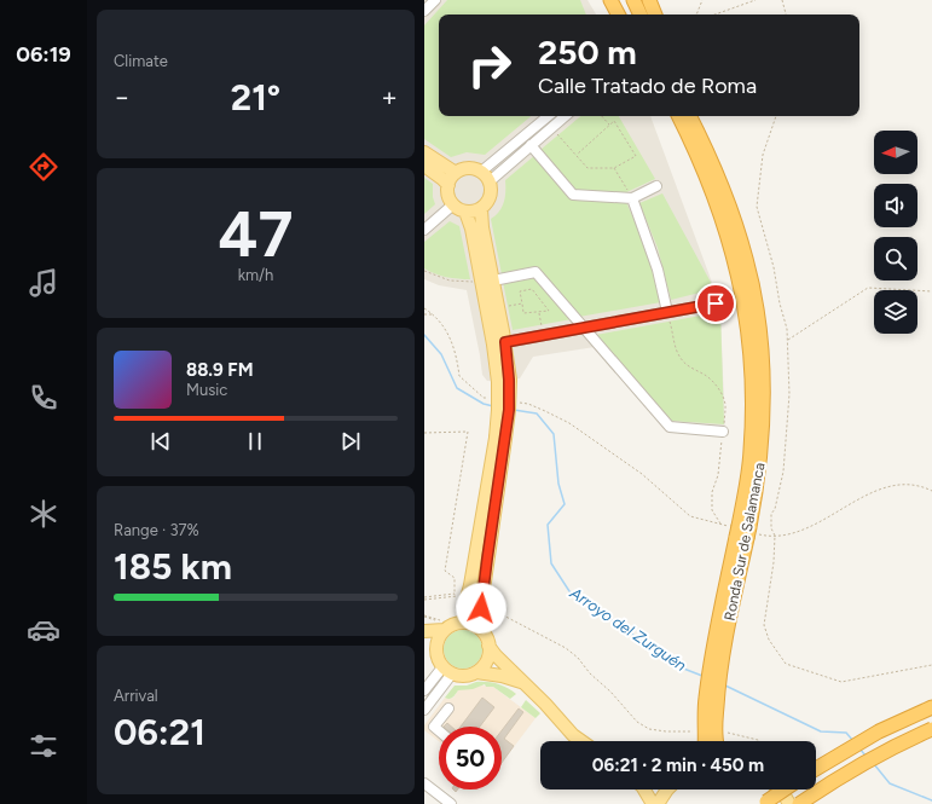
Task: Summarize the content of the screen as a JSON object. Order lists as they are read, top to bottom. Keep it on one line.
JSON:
{"streets":{"highway":["Ronda Sur de Salamanca"]},"water":["Arroyo del Zurguén"],"north":"left","page":{"tabs":"06:19","tile":["Climate",["47","km/h"],["Range · 37%","185 km"],["Arrival","06:21"]],"turn":["250 m","Calle Tratado de Roma"],"heat":["−","21°","+"],"song":["88.9 FM","Music"],"limit":"50","trip":"06:21 · 2 min · 450 m"}}
